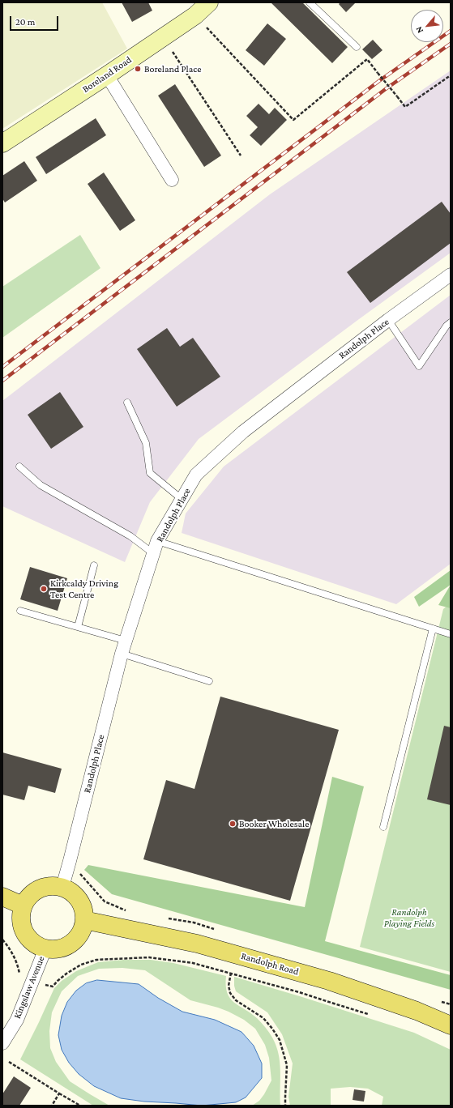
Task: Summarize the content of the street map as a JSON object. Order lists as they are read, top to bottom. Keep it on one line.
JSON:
{"streets":{"main road":["Boreland Road","Randolph Road"],"street":["Randolph Place","Kingslaw Avenue"]},"crossings":[["Randolph Place","Randolph Road"],["Randolph Place","Kingslaw Avenue"],["Randolph Road","Kingslaw Avenue"]],"parks":["Randolph Playing Fields"],"places":["Boreland Place","Kirkcaldy Driving Test Centre","Booker Wholesale"],"scale_bar":"20 m","north":"bottom left"}
